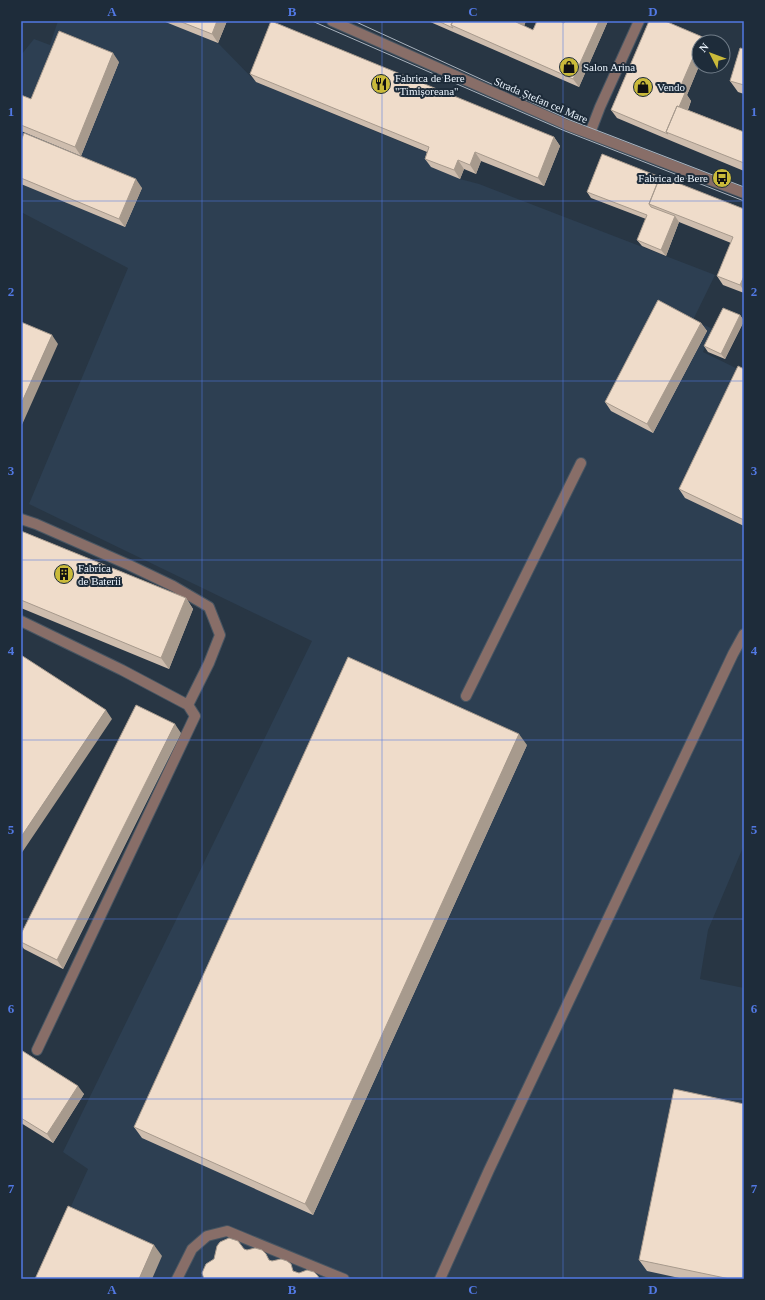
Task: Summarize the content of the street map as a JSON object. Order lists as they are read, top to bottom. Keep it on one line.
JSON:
{"streets":{"street":["Strada Ștefan cel Mare"]},"places":{"shop":["Salon Arina","Vendo"],"restaurant":["Fabrica de Bere \"Timișoreana\""],"bus stop":["Fabrica de Bere"],"building":["Fabrica de Baterii"]},"north":"top left","grid":{"columns":["A","B","C","D"],"rows":["1","2","3","4","5","6","7"]}}
